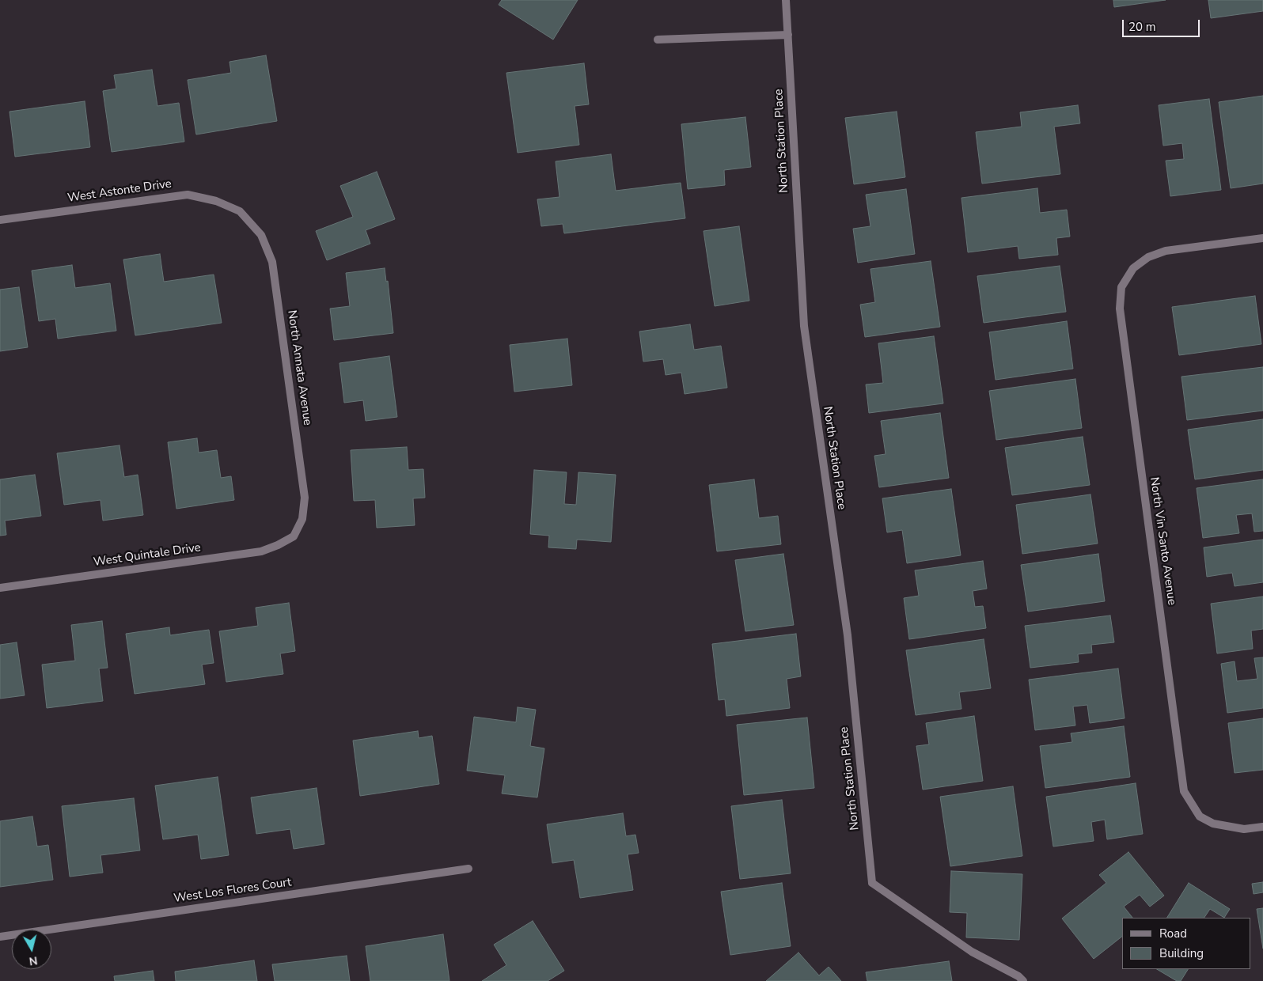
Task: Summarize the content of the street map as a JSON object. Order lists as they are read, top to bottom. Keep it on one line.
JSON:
{"streets":{"street":["North Station Place","West Astonte Drive","North Annata Avenue","North Vin Santo Avenue","West Quintale Drive","West Los Flores Court"]},"crossings":[["West Astonte Drive","North Annata Avenue"],["North Annata Avenue","West Quintale Drive"]],"legend":["Road","Building"],"scale_bar":"20 m","north":"bottom"}
